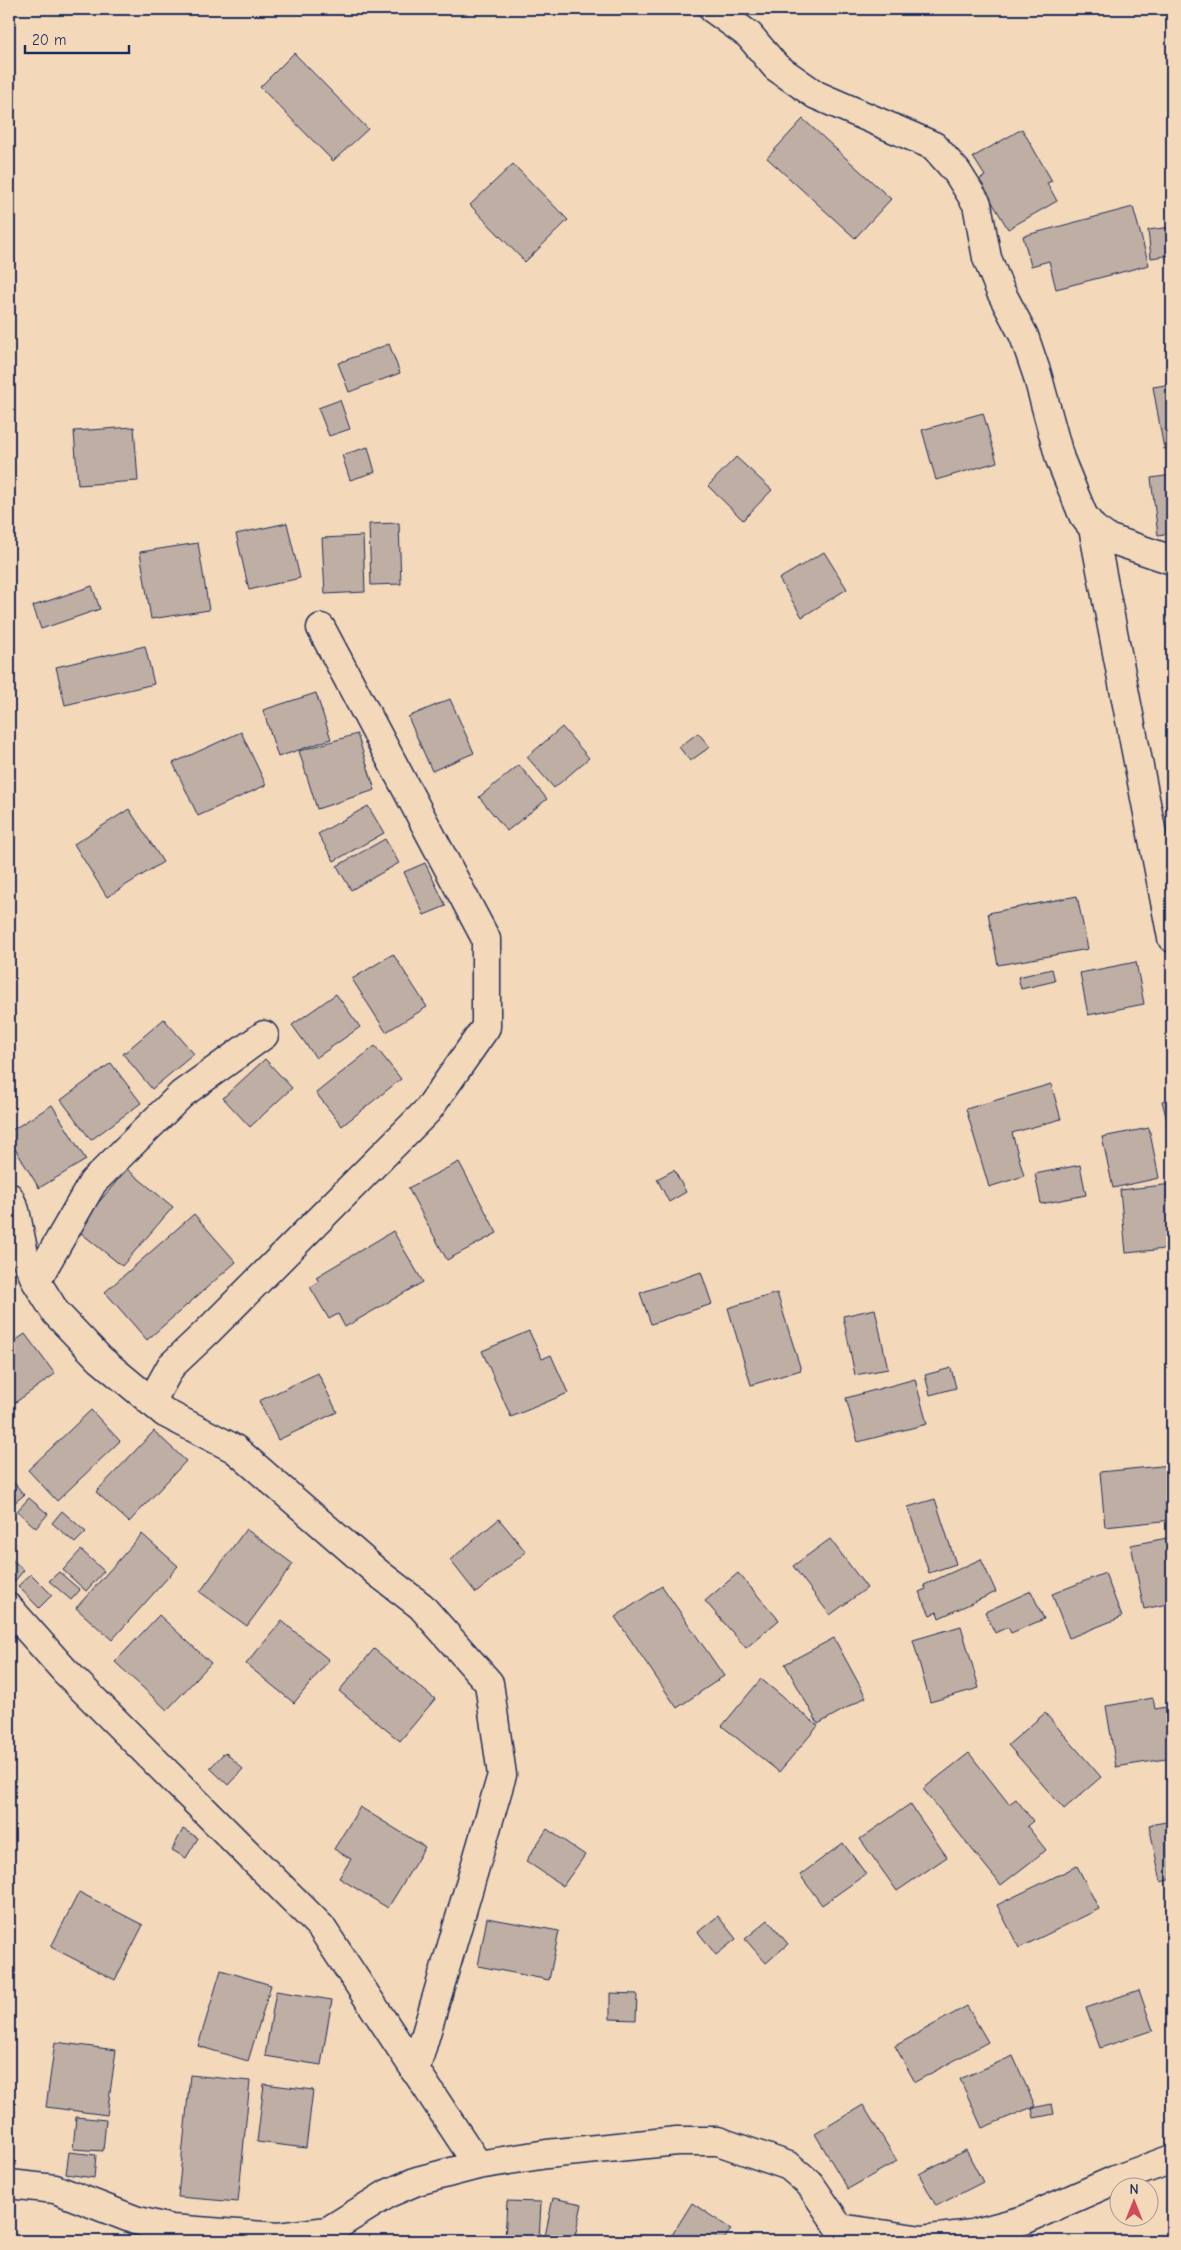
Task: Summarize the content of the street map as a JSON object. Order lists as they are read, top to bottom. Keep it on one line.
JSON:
{"scale_bar":"20 m","north":"top"}
